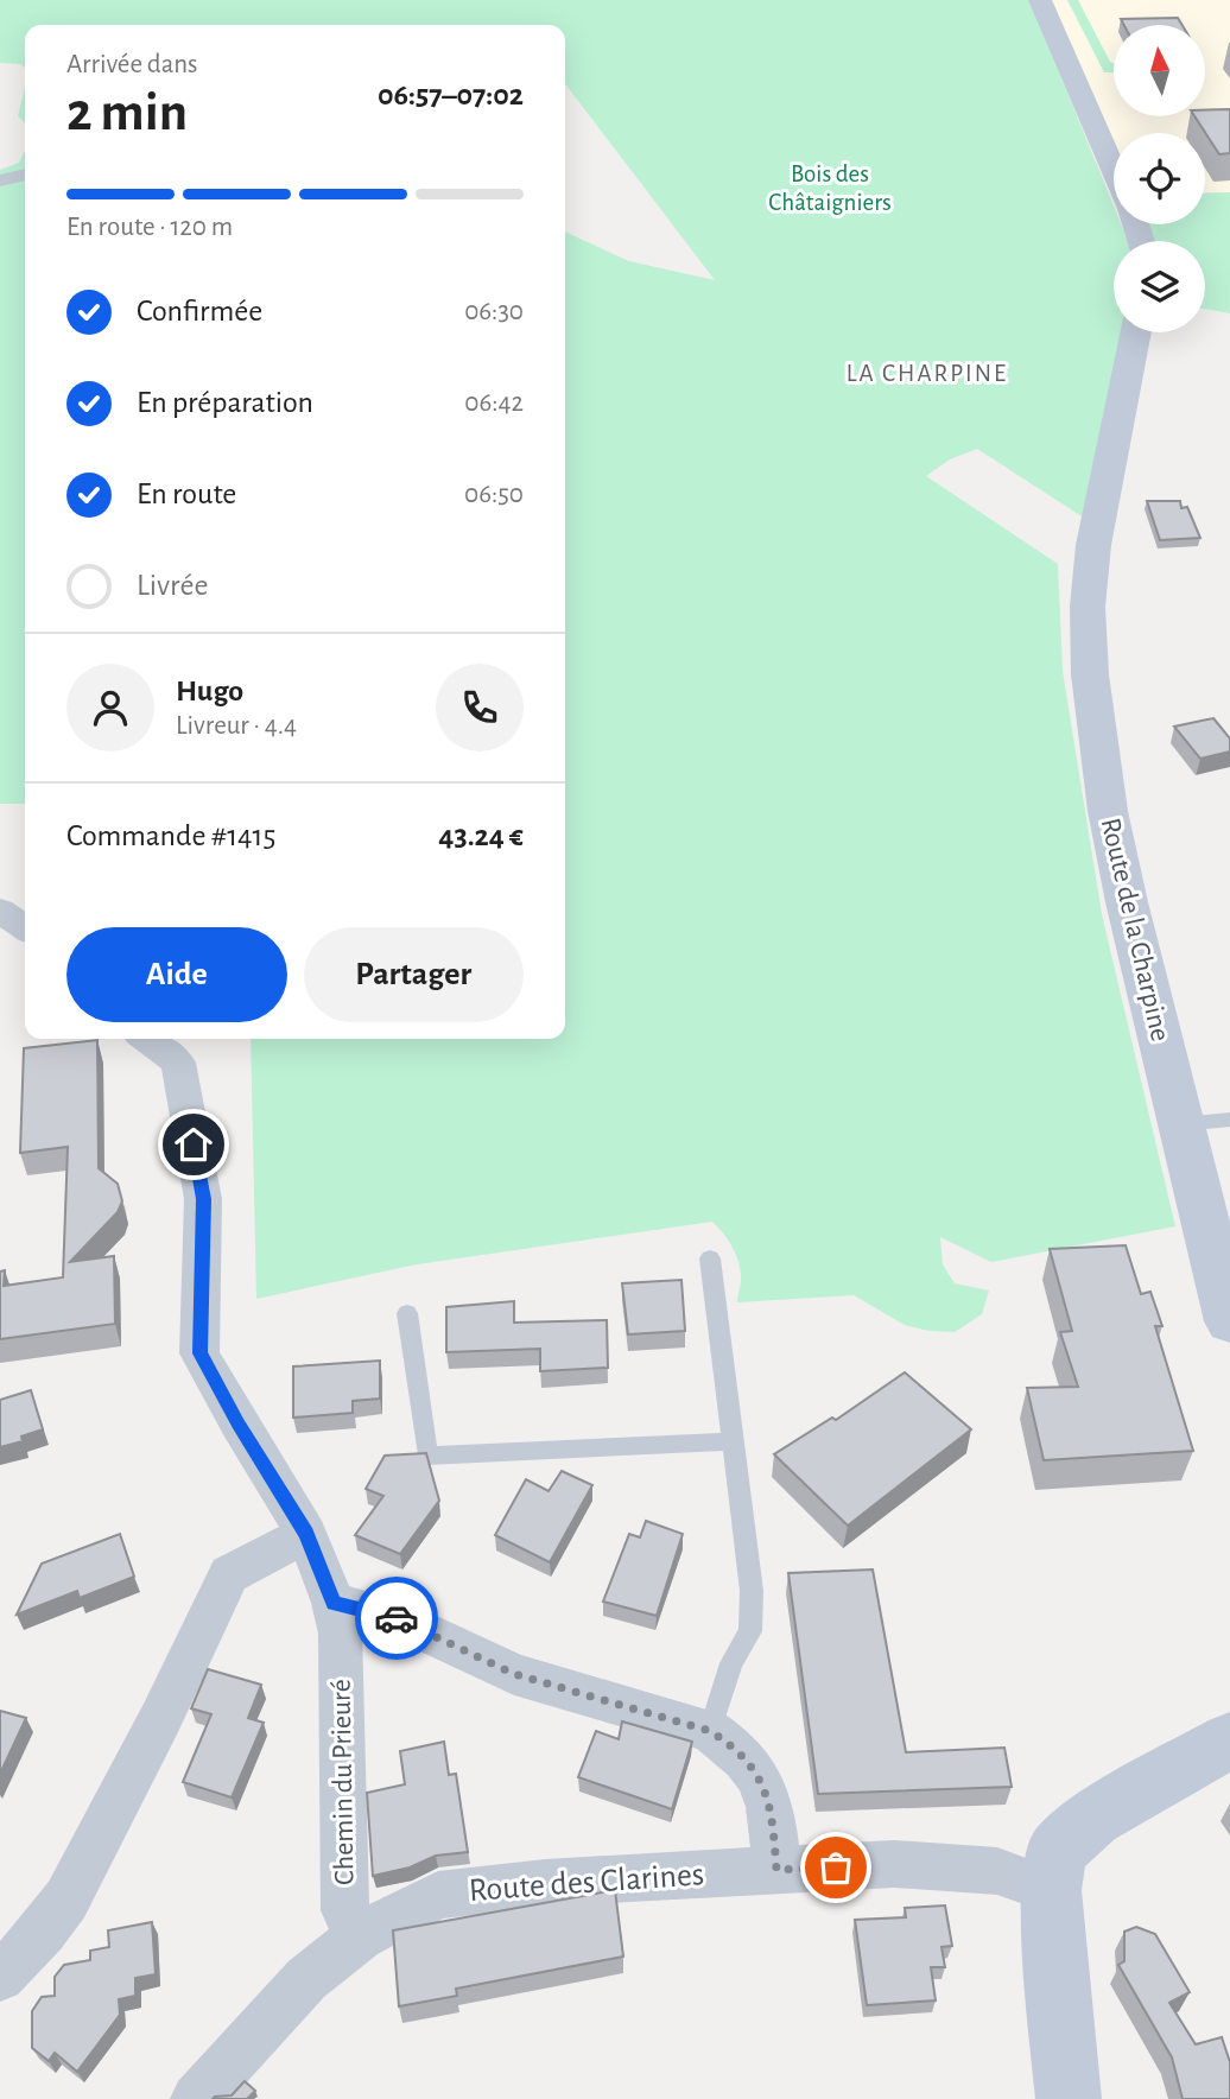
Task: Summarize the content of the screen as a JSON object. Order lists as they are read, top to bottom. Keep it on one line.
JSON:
{"streets":{"main road":["Route de la Charpine"],"street":["Chemin du Prieuré","Route des Clarines"]},"crossings":[["Chemin du Prieuré","Route des Clarines"]],"districts":["LA CHARPINE"],"parks":["Bois des Châtaigniers"],"north":"top","page":{"heading":["2 min","Arrivée dans","06:57–07:02"],"panel":["Hugo","Livreur · 4.4","Commande #1415","43.24 €"],"bar":"En route · 120 m","list":[["Confirmée","06:30"],["En préparation","06:42"],["En route","06:50"],"Livrée"],"buttons":["Aide","Partager"]}}
